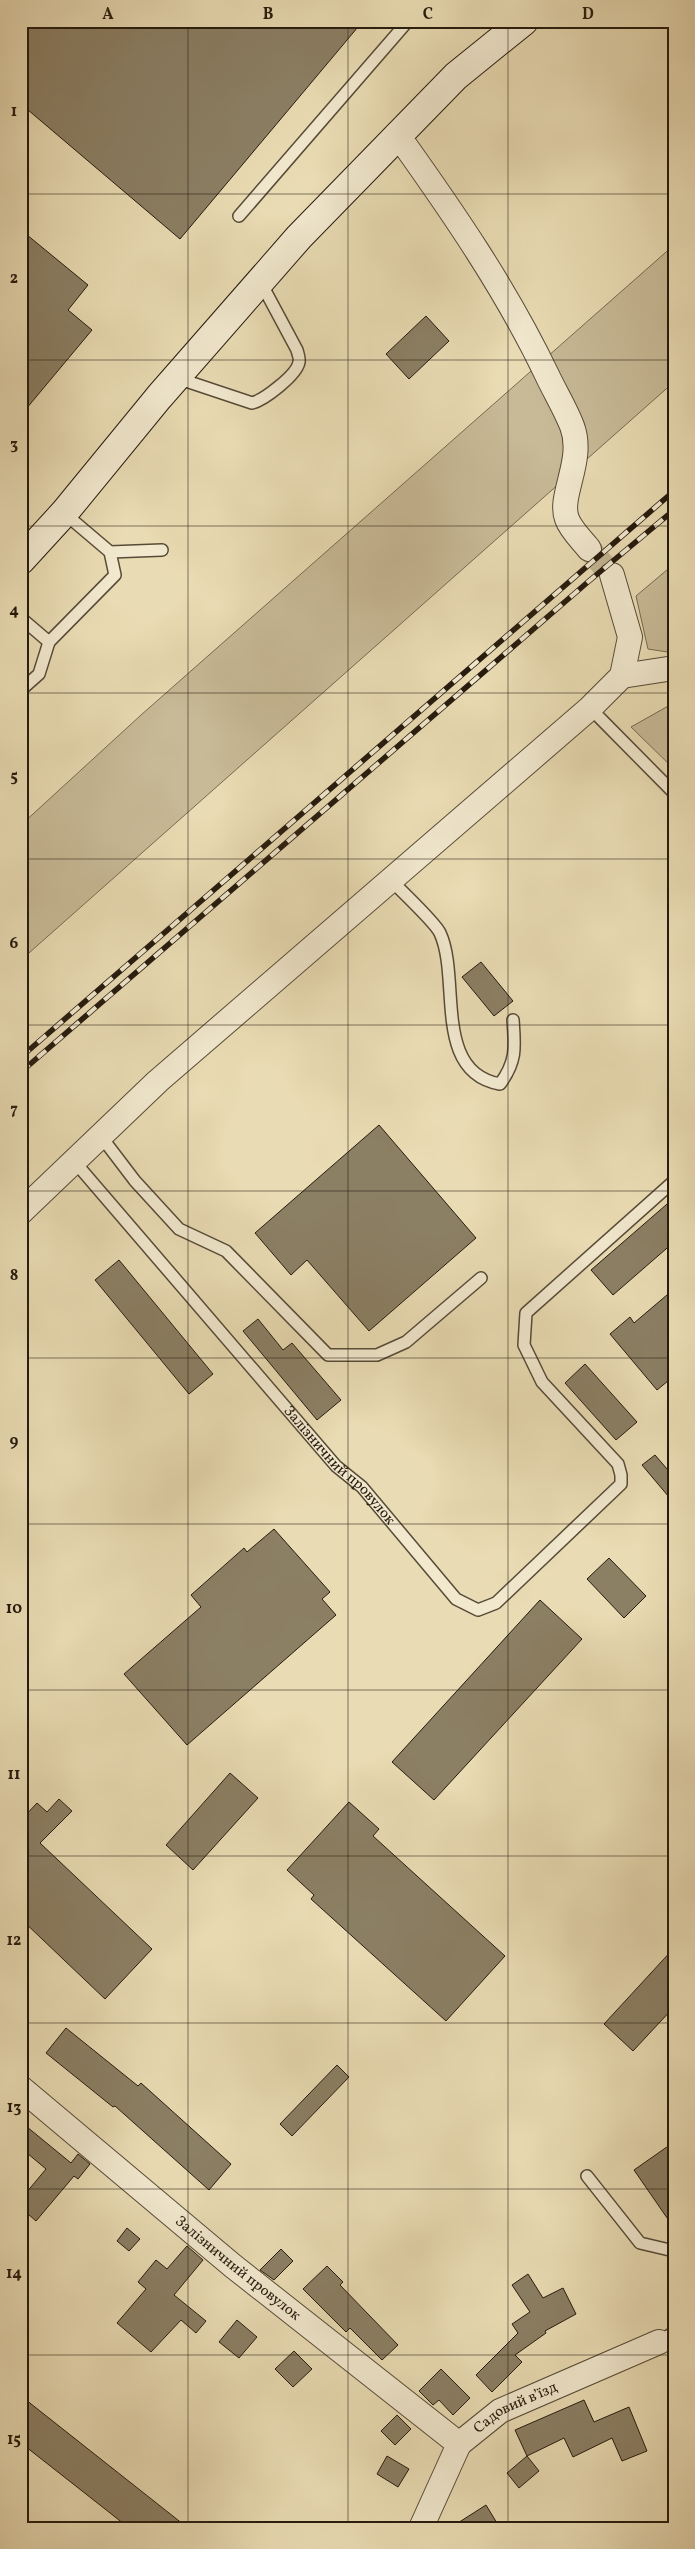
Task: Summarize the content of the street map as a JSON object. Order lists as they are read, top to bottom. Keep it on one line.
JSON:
{"streets":{"street":["Залізничний провулок","Садовий в’їзд"]},"crossings":[["Залізничний провулок","Садовий в’їзд"]],"grid":{"columns":["A","B","C","D"],"rows":["1","2","3","4","5","6","7","8","9","10","11","12","13","14","15"]}}
